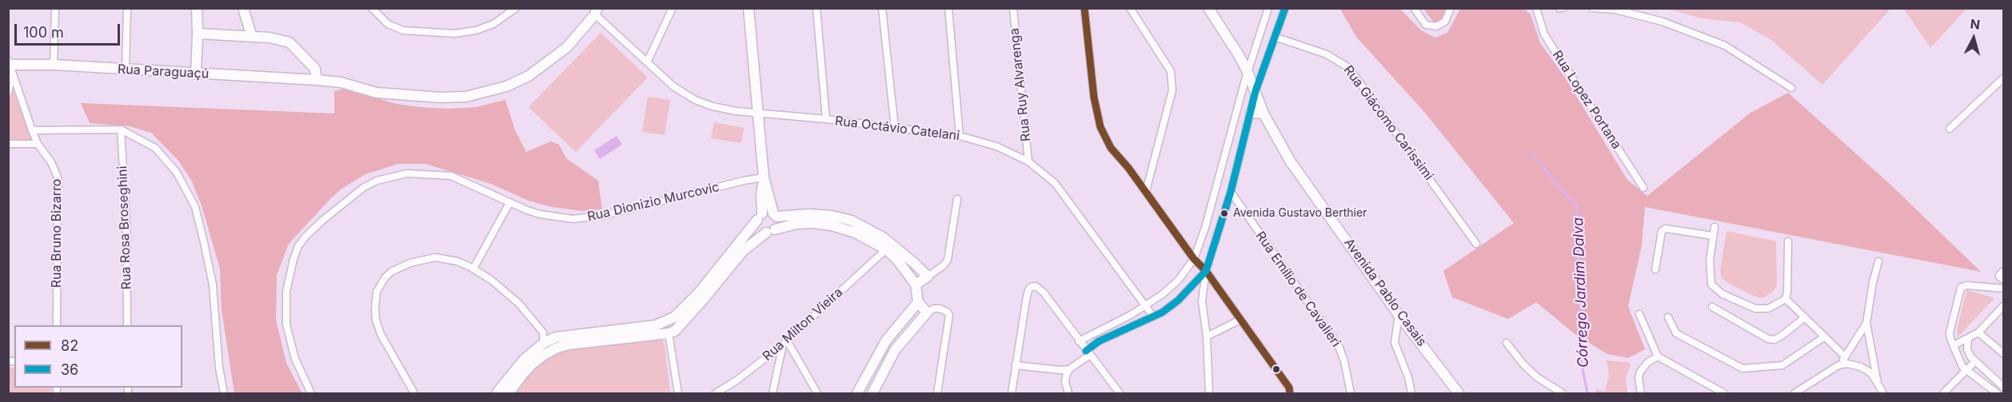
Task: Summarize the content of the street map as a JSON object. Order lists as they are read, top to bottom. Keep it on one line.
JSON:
{"streets":{"main road":["Rua Paraguaçú","Avenida Pablo Casais"],"street":["Rua Ruy Alvarenga","Rua Lopez Portana","Rua Giácomo Carissimi","Rua Octávio Catelani","Rua Dionizio Murcovic","Rua Rosa Broseghini","Rua Bruno Bizarro","Rua Emílio de Cavalieri","Rua Milton Vieira"]},"crossings":[["Rua Paraguaçú","Rua Octávio Catelani"],["Rua Paraguaçú","Rua Bruno Bizarro"],["Rua Ruy Alvarenga","Rua Octávio Catelani"]],"water":["Córrego Jardim Dalva"],"places":["Avenida Gustavo Berthier"],"lines":["transit line 82","transit line 36"],"legend":["82","36"],"scale_bar":"100 m","north":"top"}
